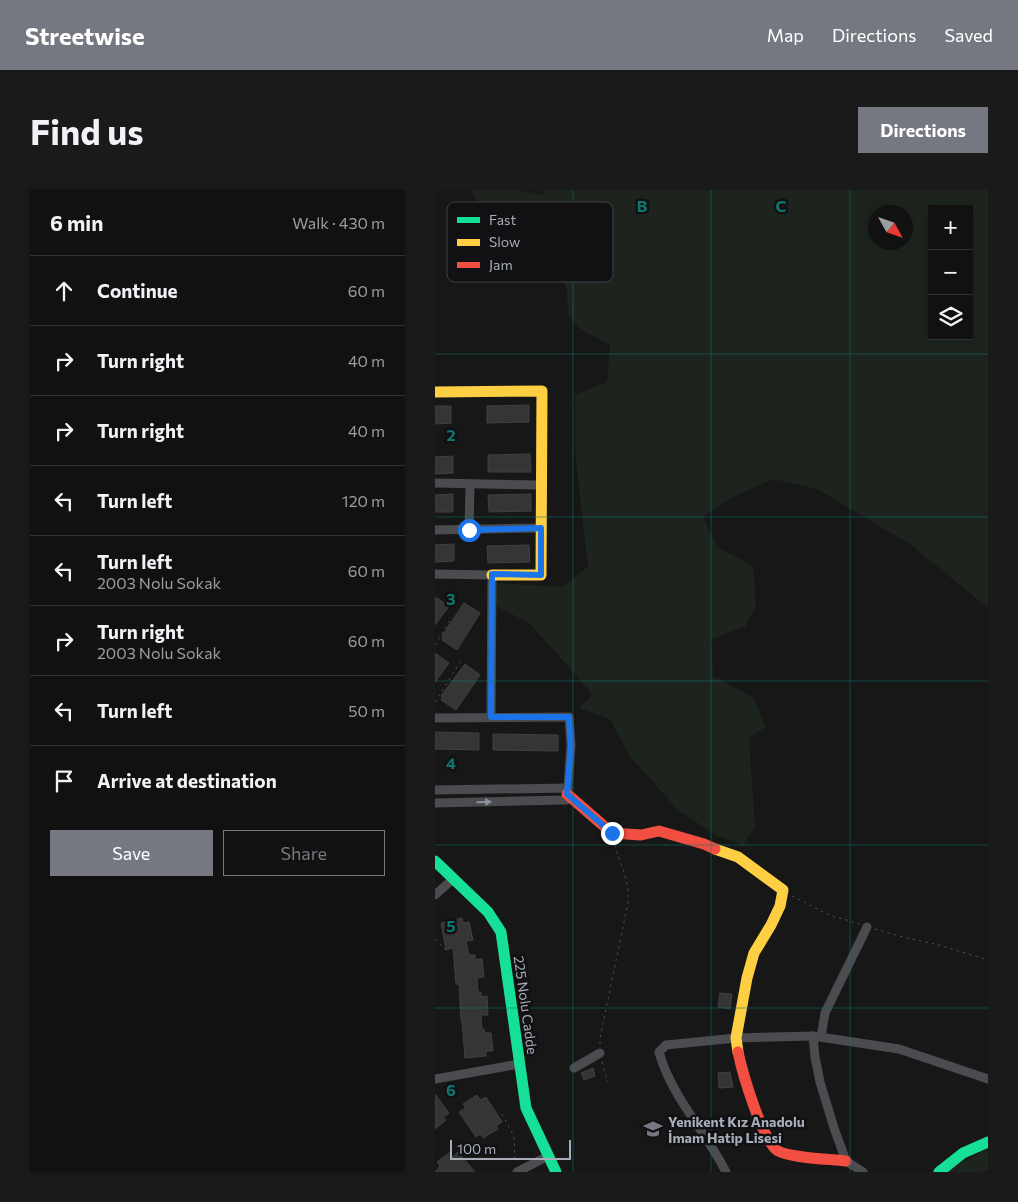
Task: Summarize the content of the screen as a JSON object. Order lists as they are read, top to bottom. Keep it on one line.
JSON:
{"streets":{"street":["225 Nolu Cadde"]},"places":{"school or university":["Yenikent Kız Anadolu İmam Hatip Lisesi"]},"legend":["Fast","Slow","Jam"],"scale_bar":"100 m","north":"bottom right","page":{"header":"Streetwise","nav":["Map","Directions","Saved"],"buttons":["Directions",["Save","Share"]],"title":"Find us","heading":["6 min","Walk · 430 m"],"map_buttons":["+","−"],"list":[["Continue","60 m"],["Turn right","40 m"],["Turn right","40 m"],["Turn left","120 m"],["Turn left","2003 Nolu Sokak","60 m"],["Turn right","2003 Nolu Sokak","60 m"],["Turn left","50 m"],"Arrive at destination"],"scale":"100 m"},"grid":{"columns":["B","C"],"rows":["2","3","4","5","6"]}}
